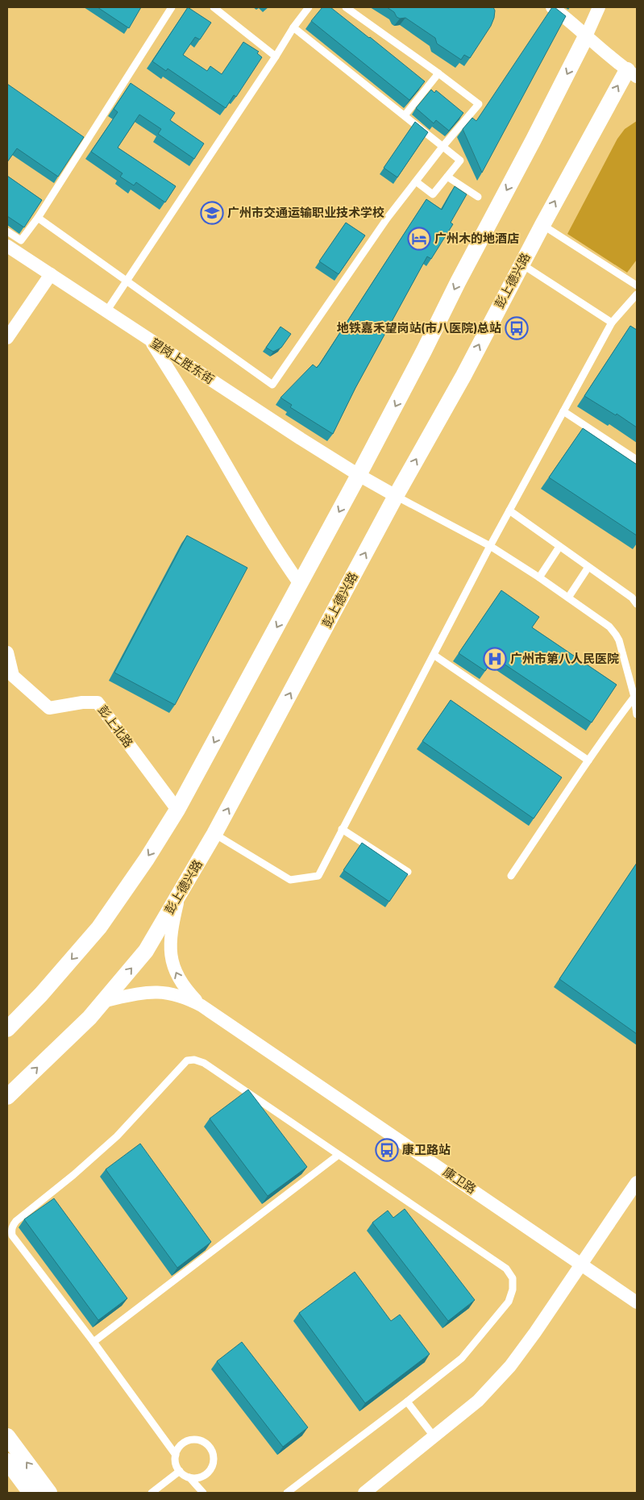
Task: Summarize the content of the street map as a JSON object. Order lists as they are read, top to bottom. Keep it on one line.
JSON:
{"streets":{"street":["彭上德兴路","望岗上胜东街","彭上北路","康卫路"]},"crossings":[["彭上德兴路","望岗上胜东街"]],"places":{"school or university":["广州市交通运输职业技术学校"],"hotel":["广州木的地酒店"],"bus stop":["地铁嘉禾望岗站(市八医院)总站","康卫路站"],"hospital":["广州市第八人民医院"]}}
